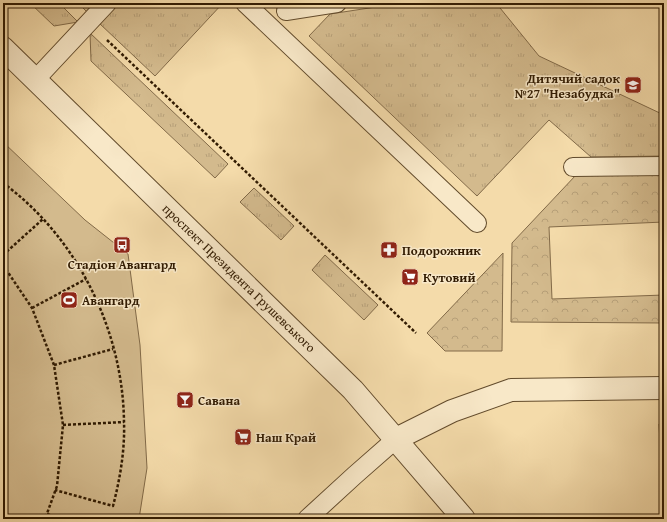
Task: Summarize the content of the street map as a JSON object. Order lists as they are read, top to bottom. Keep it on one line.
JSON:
{"streets":{"street":["проспект Президента Грушевського"]},"places":{"school or university":["Дитячий садок №27 \"Незабудка\""],"bus stop":["Стадіон Авангард"],"pharmacy":["Подорожник"],"supermarket":["Кутовий","Наш Край"],"sports":["Авангард"],"bar":["Савана"]}}
